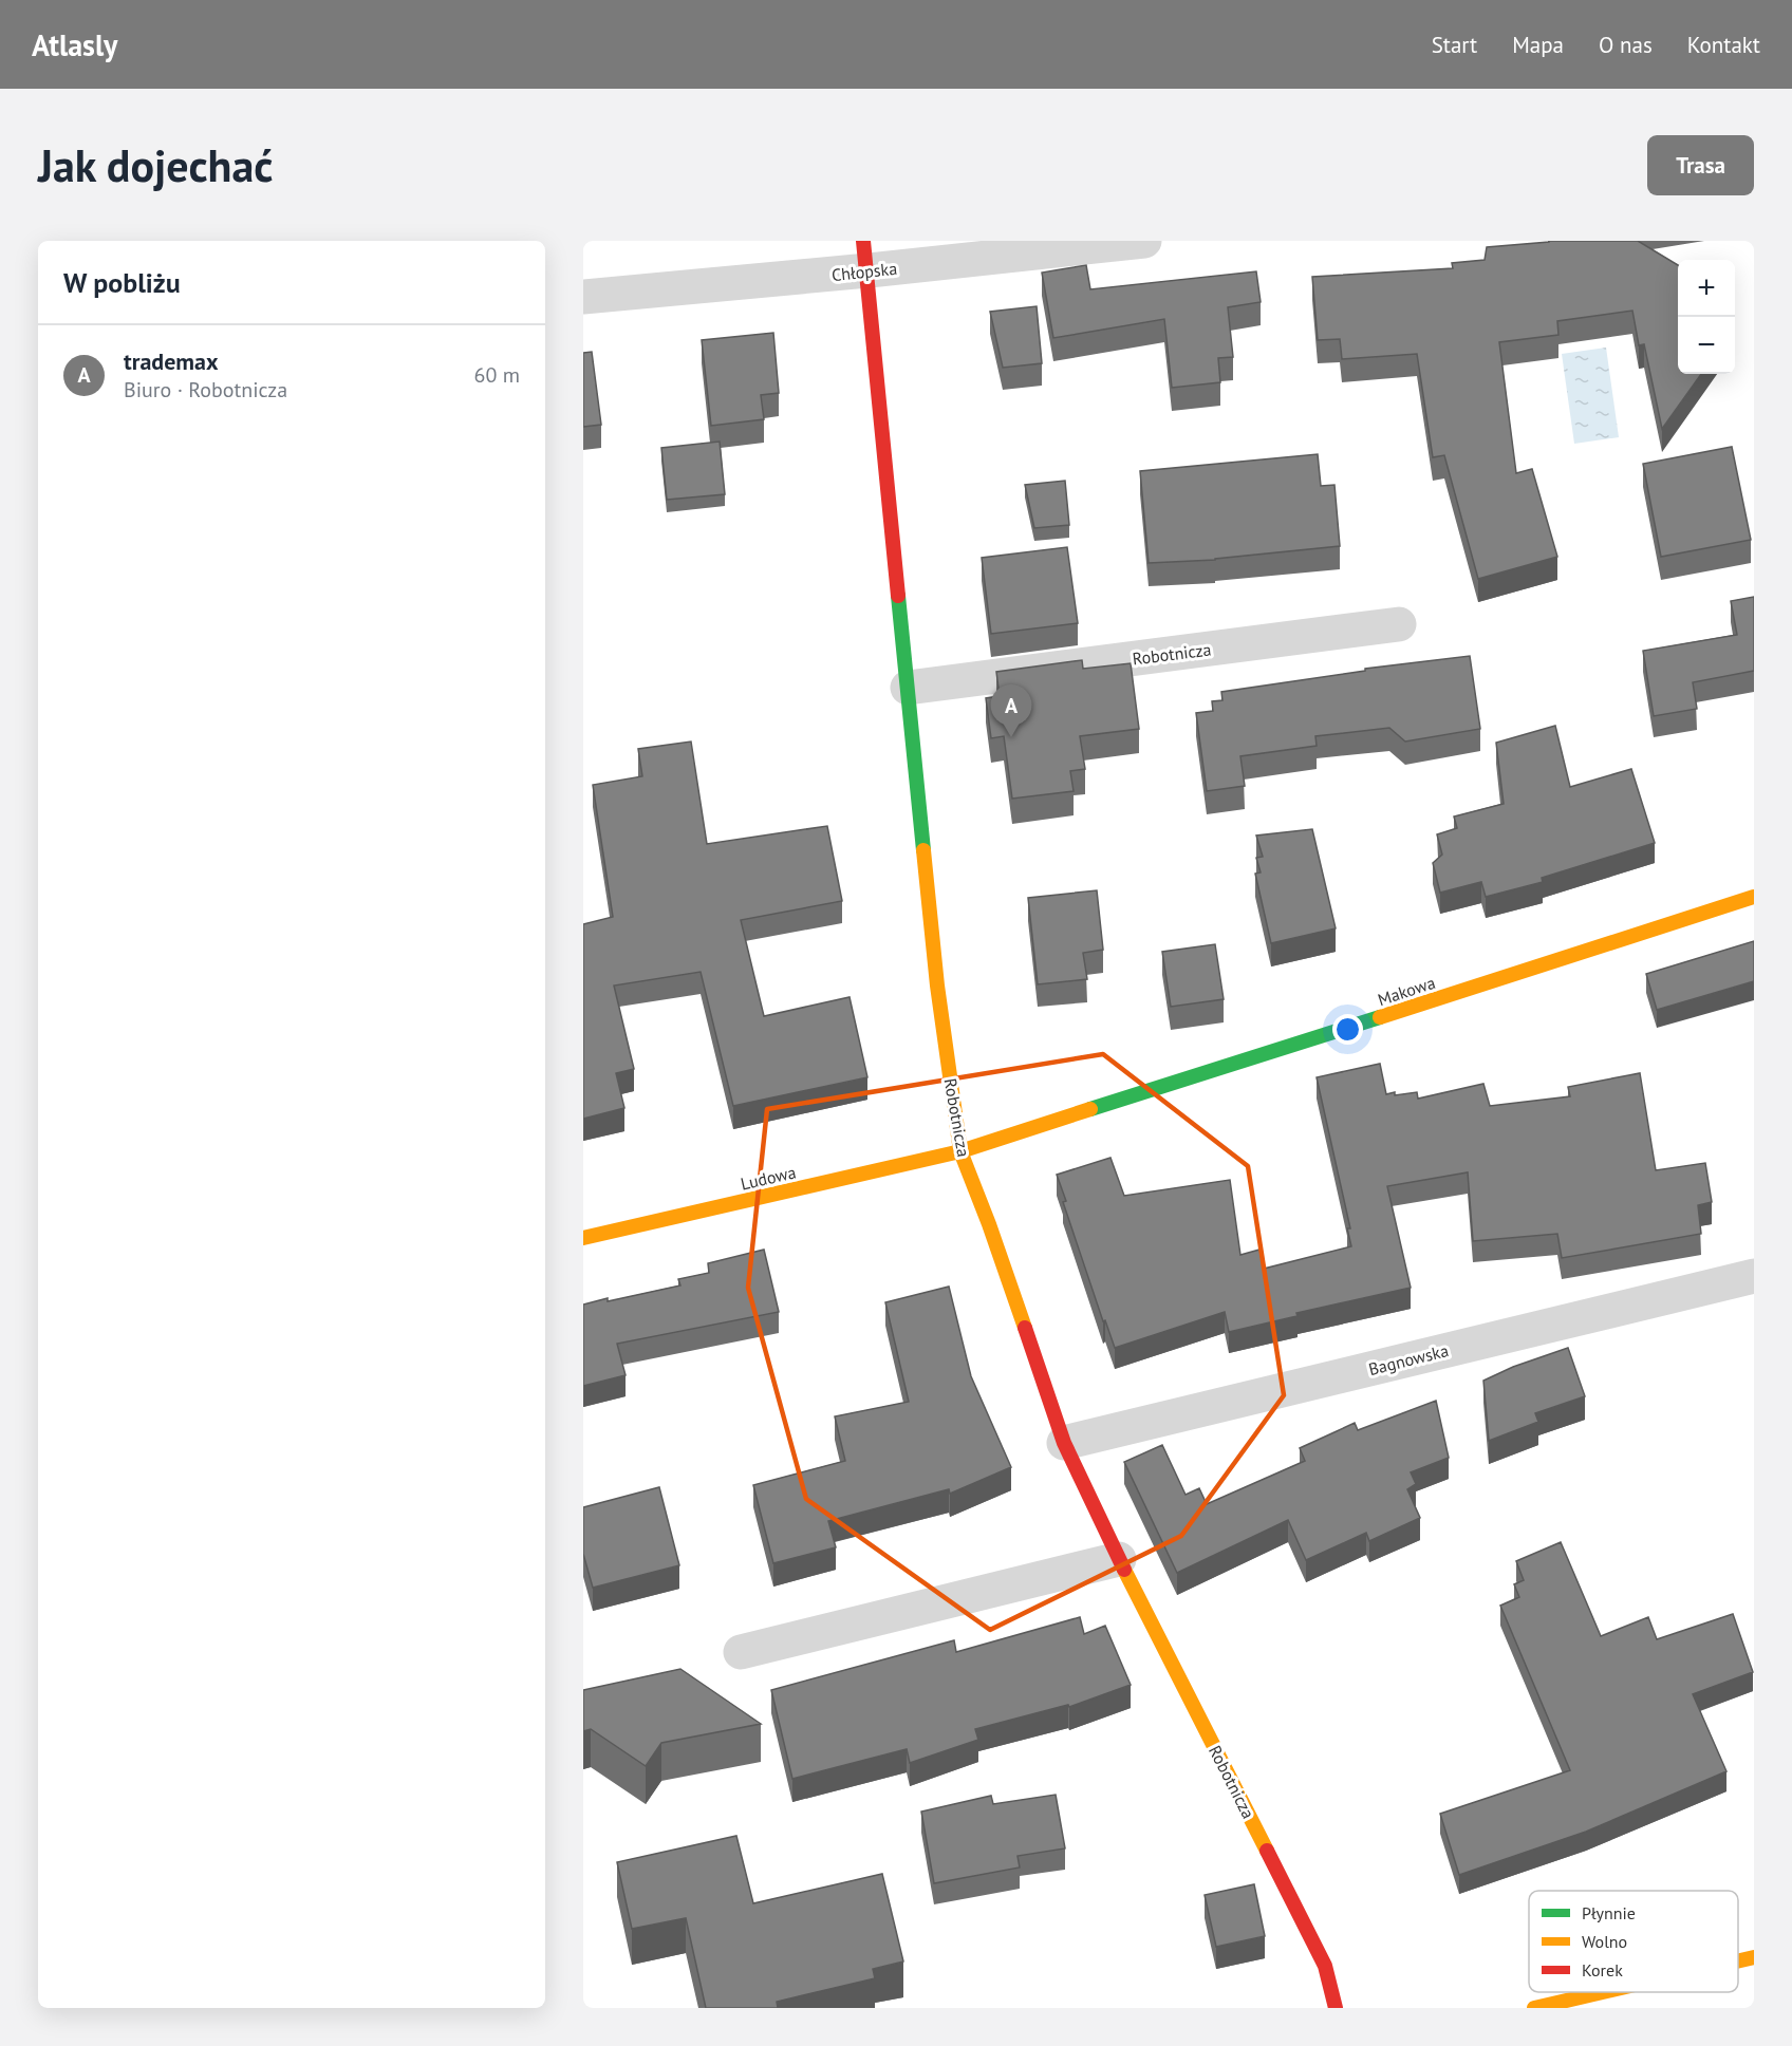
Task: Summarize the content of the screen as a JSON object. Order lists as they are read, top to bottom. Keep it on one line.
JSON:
{"streets":{"street":["Chłopska","Robotnicza","Makowa","Ludowa","Bagnowska"]},"crossings":[["Chłopska","Robotnicza"],["Robotnicza","Makowa"],["Robotnicza","Ludowa"],["Robotnicza","Bagnowska"],["Makowa","Ludowa"]],"legend":["Płynnie","Wolno","Korek"],"page":{"header":"Atlasly","nav":["Start","Mapa","O nas","Kontakt"],"buttons":"Trasa","title":"Jak dojechać","heading":"W pobliżu","map_buttons":["+","−"],"list":[{"mark":"A","name":"trademax","note":"Biuro · Robotnicza","value":"60 m"}],"pins":"A"}}
